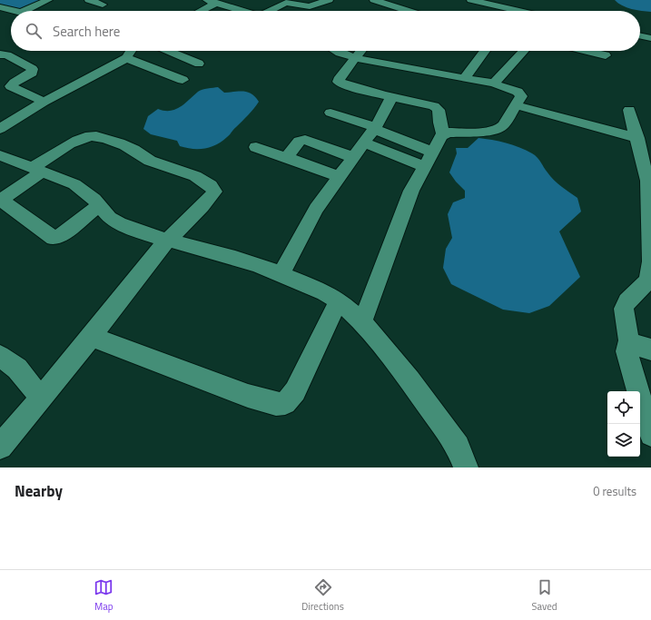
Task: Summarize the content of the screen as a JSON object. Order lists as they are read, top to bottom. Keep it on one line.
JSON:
{"page":{"search":"Search here","heading":["Nearby","0 results"],"nav":["Map","Directions","Saved"]}}
